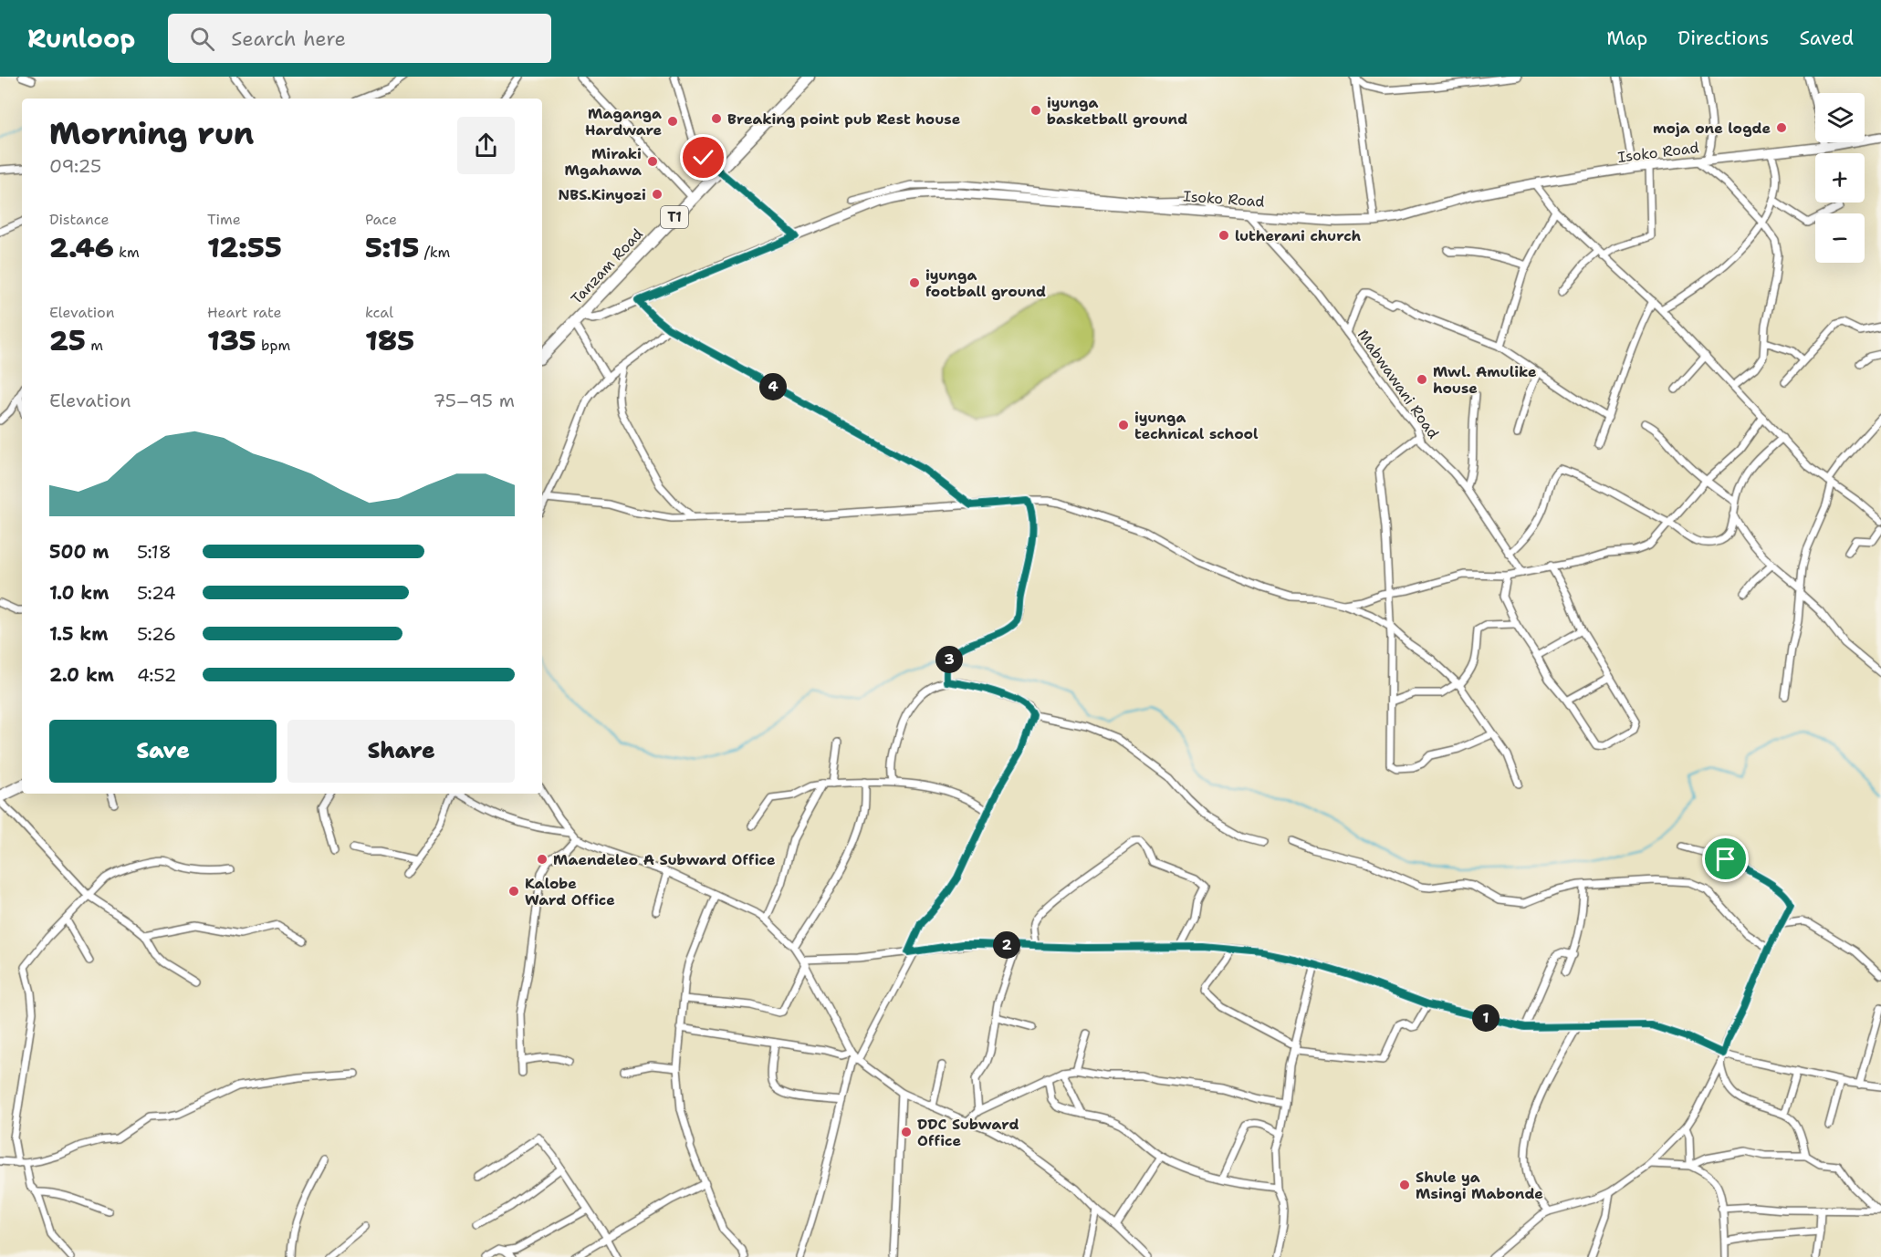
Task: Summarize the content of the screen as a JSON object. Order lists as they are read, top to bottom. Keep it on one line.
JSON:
{"streets":{"highway":["T1","Tanzam Road"],"street":["Isoko Road","Mabwawani Road"]},"crossings":[["Isoko Road","Tanzam Road"],["Isoko Road","Mabwawani Road"]],"places":["iyunga basketball ground","Breaking point pub Rest house","Maganga Hardware","moja one logde","Miraki Mgahawa","NBS.Kinyozi","lutherani church","iyunga football ground","Mwl. Amulike house","iyunga technical school","Maendeleo A Subward Office","Kalobe Ward Office","DDC Subward Office","Shule ya Msingi Mabonde"],"page":{"header":"Runloop","search":"Search here","nav":["Map","Directions","Saved"],"map_buttons":["+","−"],"heading":["Morning run","09:25"],"stats":[["Distance","2.46 km"],["Time","12:55"],["Pace","5:15 /km"],["Elevation","25 m"],["Heart rate","135 bpm"],["kcal","185"]],"pins":["4","3","2","1"],"chart":["Elevation","75–95 m"],"list":[{"name":"500 m","note":"5:18"},{"name":"1.0 km","note":"5:24"},{"name":"1.5 km","note":"5:26"},{"name":"2.0 km","note":"4:52"}],"buttons":["Save","Share"]}}
